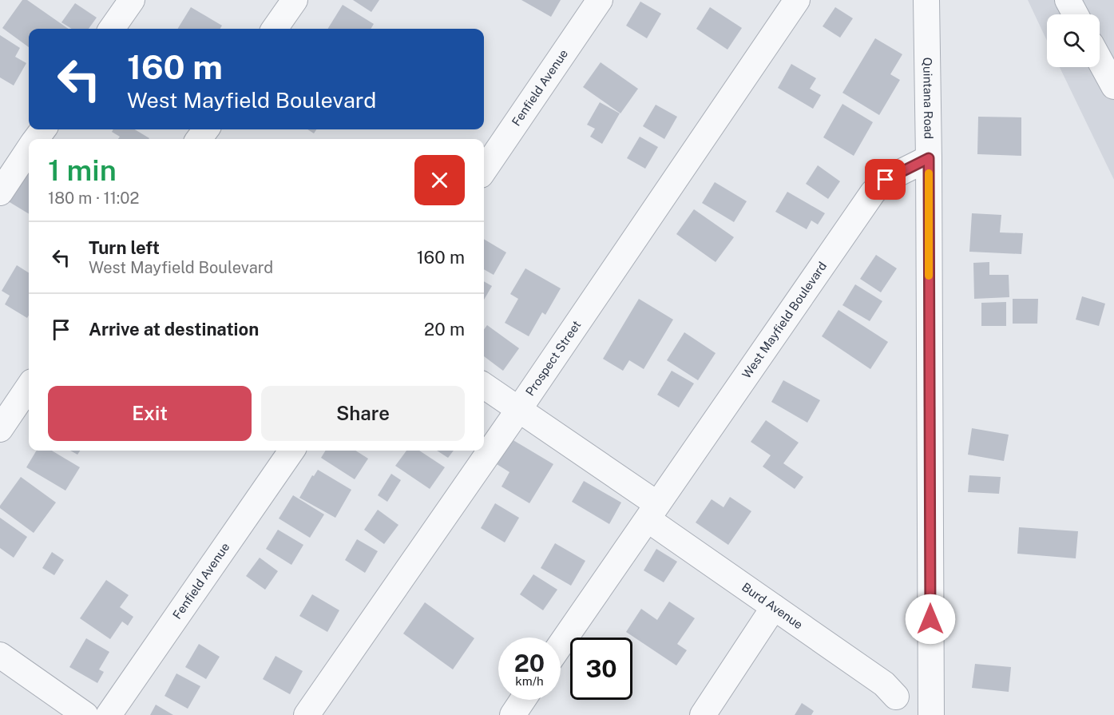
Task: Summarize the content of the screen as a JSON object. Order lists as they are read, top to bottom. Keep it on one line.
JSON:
{"streets":{"street":["Fenfield Avenue","Quintana Road","West Mayfield Boulevard","Prospect Street","Burd Avenue"]},"crossings":[["Quintana Road","West Mayfield Boulevard"],["West Mayfield Boulevard","Burd Avenue"],["Prospect Street","Burd Avenue"]],"page":{"turn":["160 m","West Mayfield Boulevard"],"heading":["1 min","180 m · 11:02"],"list":[{"name":"Turn left","note":"West Mayfield Boulevard","value":"160 m"},{"name":"Arrive at destination","value":"20 m"}],"buttons":["Exit","Share"],"speed":"20 km/h","limit":"30"}}
